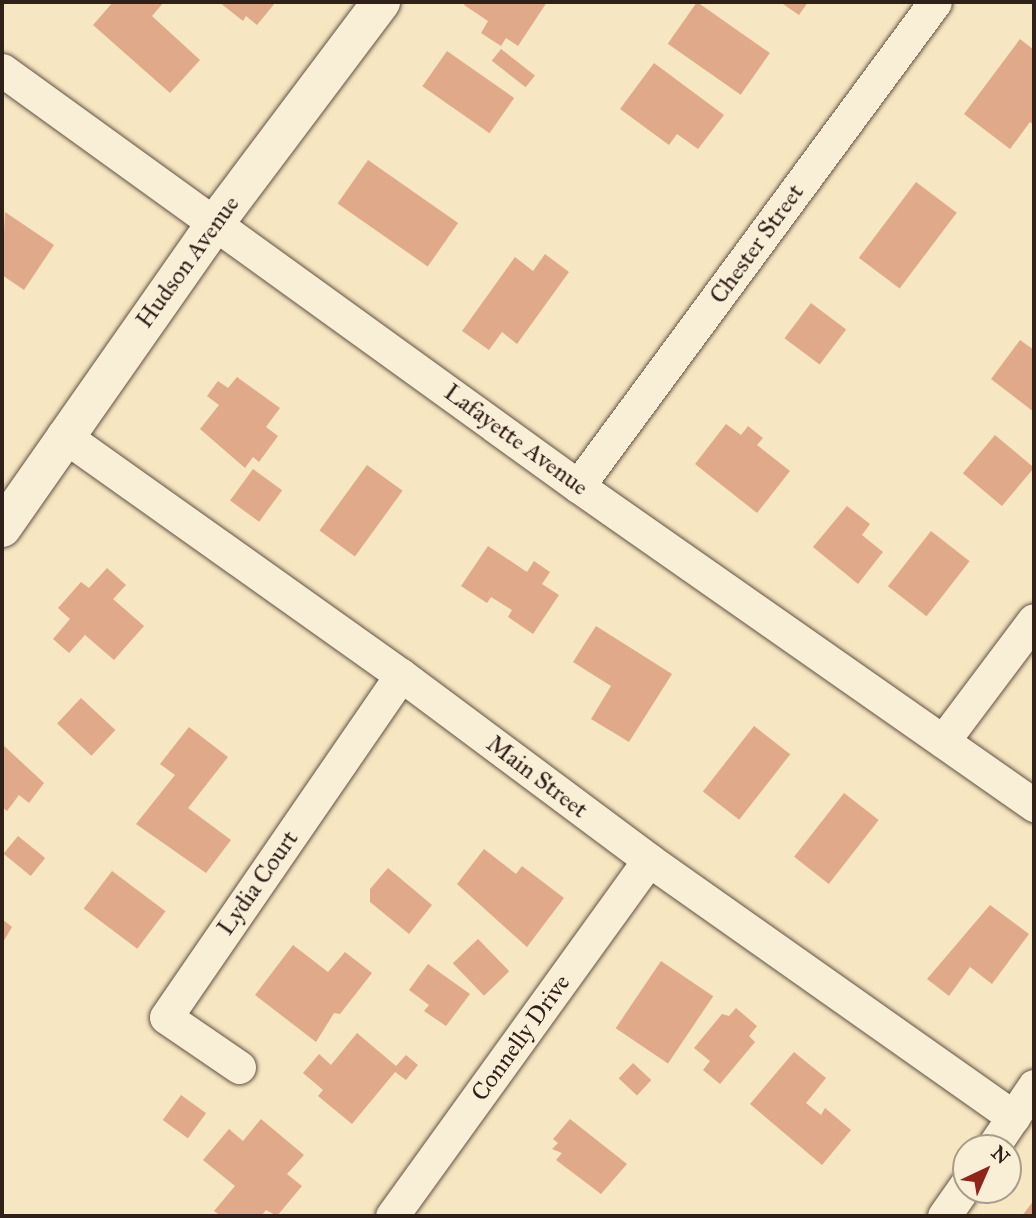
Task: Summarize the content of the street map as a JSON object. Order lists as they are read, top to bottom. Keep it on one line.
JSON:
{"streets":{"street":["Chester Street","Hudson Avenue","Lafayette Avenue","Main Street","Lydia Court","Connelly Drive"]},"crossings":[["Chester Street","Lafayette Avenue"],["Hudson Avenue","Lafayette Avenue"],["Hudson Avenue","Main Street"],["Main Street","Lydia Court"],["Main Street","Connelly Drive"]],"north":"top right"}
